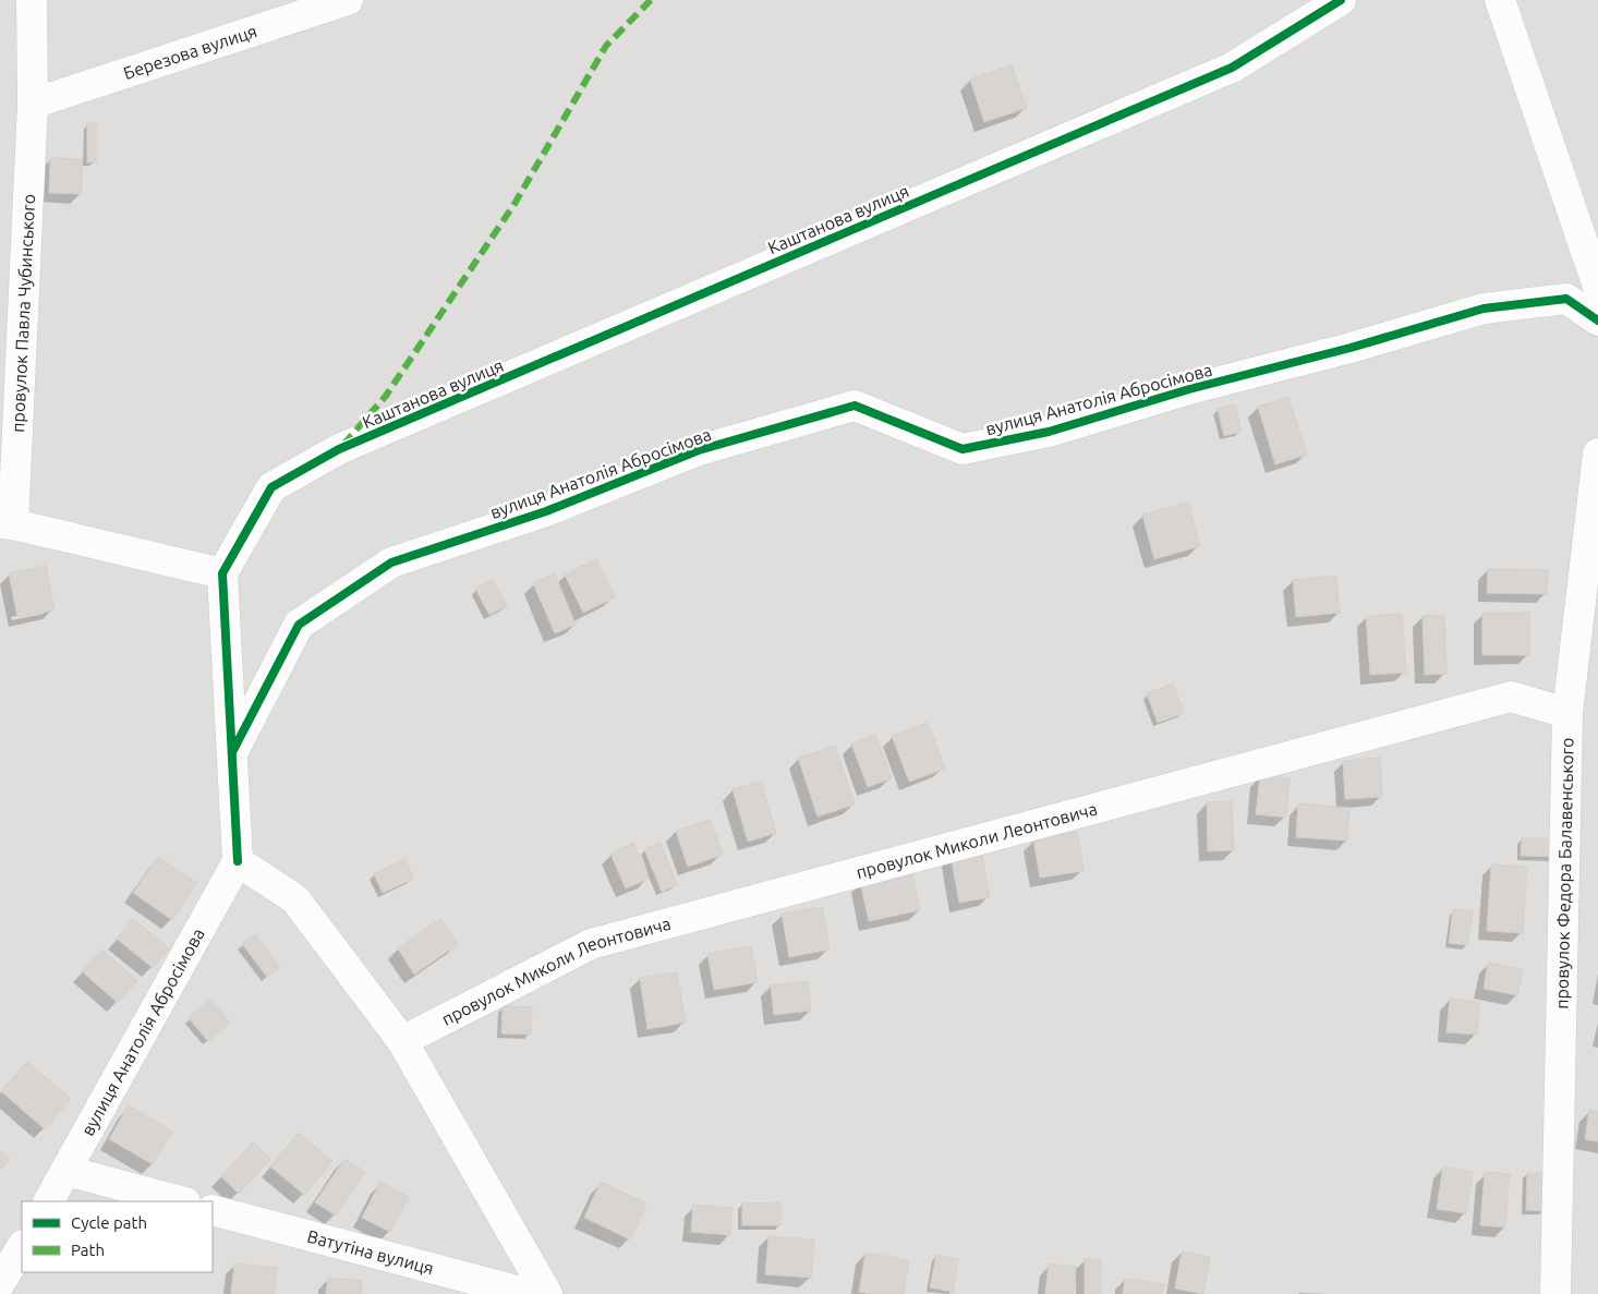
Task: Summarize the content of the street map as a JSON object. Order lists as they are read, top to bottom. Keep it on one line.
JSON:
{"streets":{"street":["Березова вулиця","Каштанова вулиця","провулок Павла Чубинського","вулиця Анатолія Абросімова","провулок Миколи Леонтовича","провулок Федора Балавенського","Ватутіна вулиця"]},"crossings":[["Березова вулиця","провулок Павла Чубинського"],["Каштанова вулиця","провулок Павла Чубинського"],["провулок Миколи Леонтовича","провулок Федора Балавенського"]],"legend":["Cycle path","Path"]}
